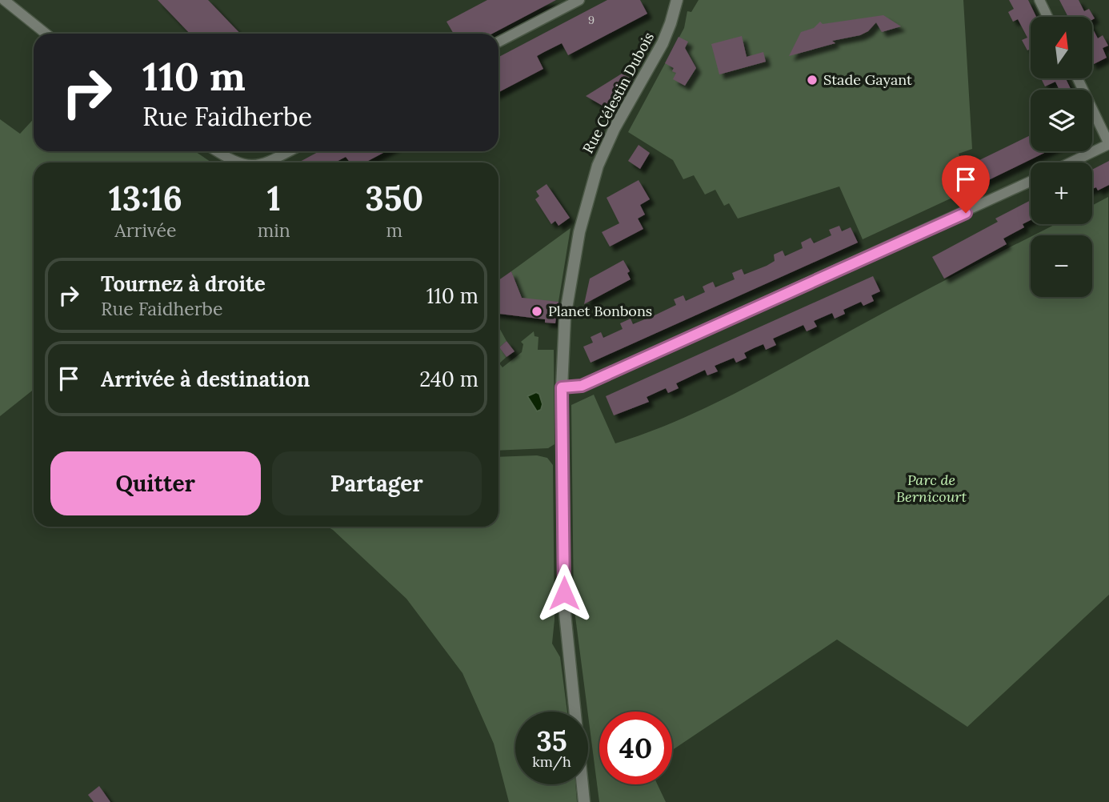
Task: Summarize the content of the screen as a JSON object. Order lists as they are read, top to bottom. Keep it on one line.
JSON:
{"streets":{"street":["Rue Célestin Dubois"]},"parks":["Parc de Bernicourt"],"places":["Stade Gayant","Planet Bonbons"],"house_numbers":["9"],"north":"top","page":{"map_buttons":["+","−"],"turn":["110 m","Rue Faidherbe"],"eta":["13:16","Arrivée","1","min","350","m"],"list":[{"name":"Tournez à droite","note":"Rue Faidherbe","value":"110 m"},{"name":"Arrivée à destination","value":"240 m"}],"buttons":["Quitter","Partager"],"speed":"35 km/h","limit":"40"}}
